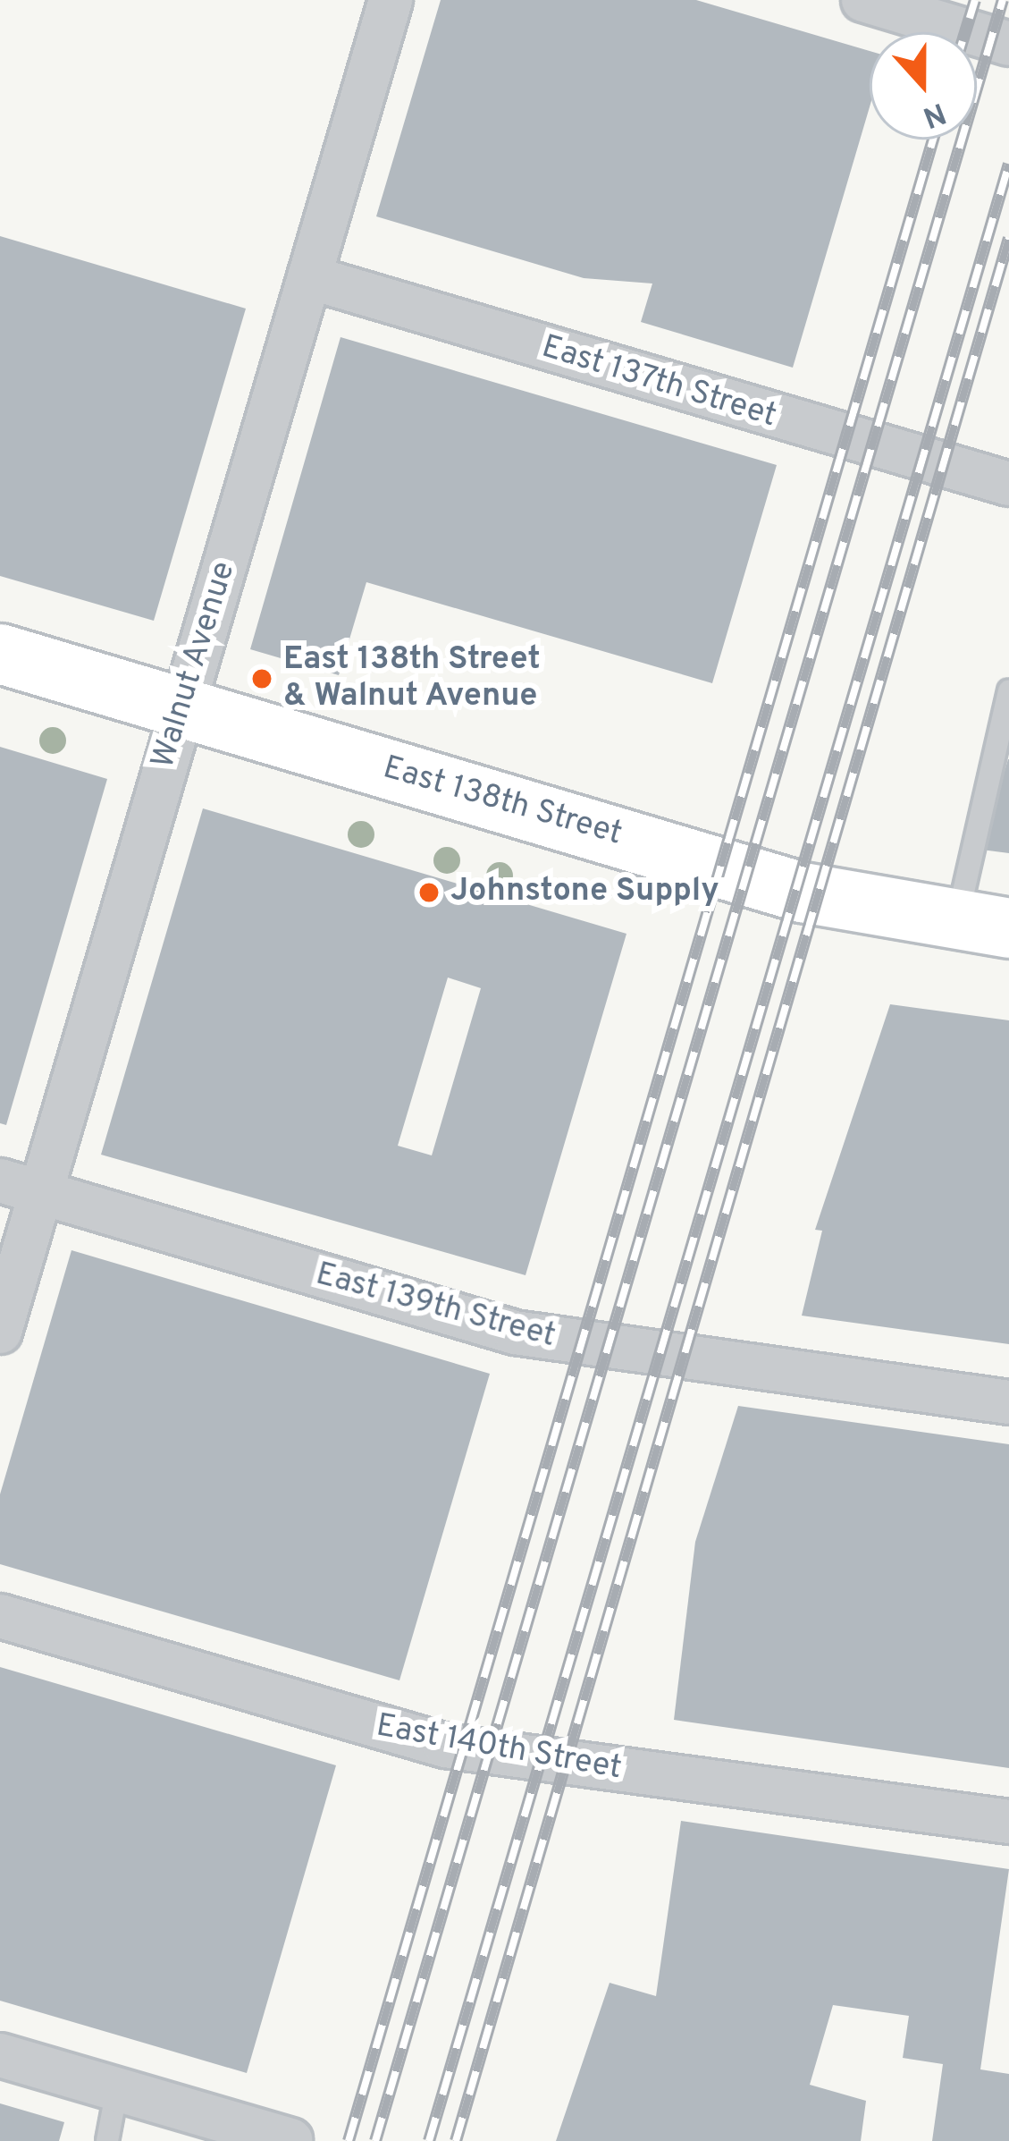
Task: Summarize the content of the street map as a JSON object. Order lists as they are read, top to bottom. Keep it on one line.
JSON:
{"streets":{"main road":["East 138th Street"],"street":["East 137th Street","Walnut Avenue","East 139th Street","East 140th Street"]},"crossings":[["East 137th Street","Walnut Avenue"],["Walnut Avenue","East 138th Street"],["Walnut Avenue","East 139th Street"]],"places":["East 138th Street & Walnut Avenue","Johnstone Supply"],"north":"bottom"}
